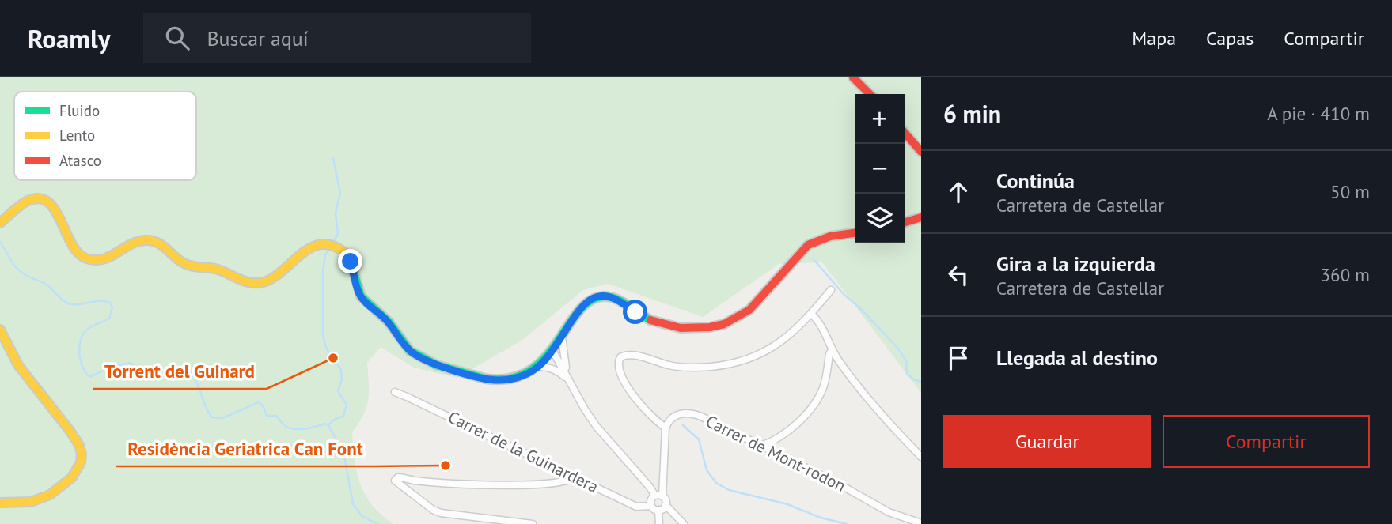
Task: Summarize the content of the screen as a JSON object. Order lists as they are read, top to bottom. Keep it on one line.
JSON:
{"streets":{"street":["Carrer de la Guinardera","Carrer de Mont-rodon"]},"places":["Torrent del Guinard","Residència Geriatrica Can Font"],"legend":["Fluido","Lento","Atasco"],"page":{"header":"Roamly","search":"Buscar aquí","nav":["Mapa","Capas","Compartir"],"heading":["6 min","A pie · 410 m"],"map_buttons":["+","−"],"list":[["Continúa","Carretera de Castellar","50 m"],["Gira a la izquierda","Carretera de Castellar","360 m"],"Llegada al destino"],"buttons":["Guardar","Compartir"]}}
